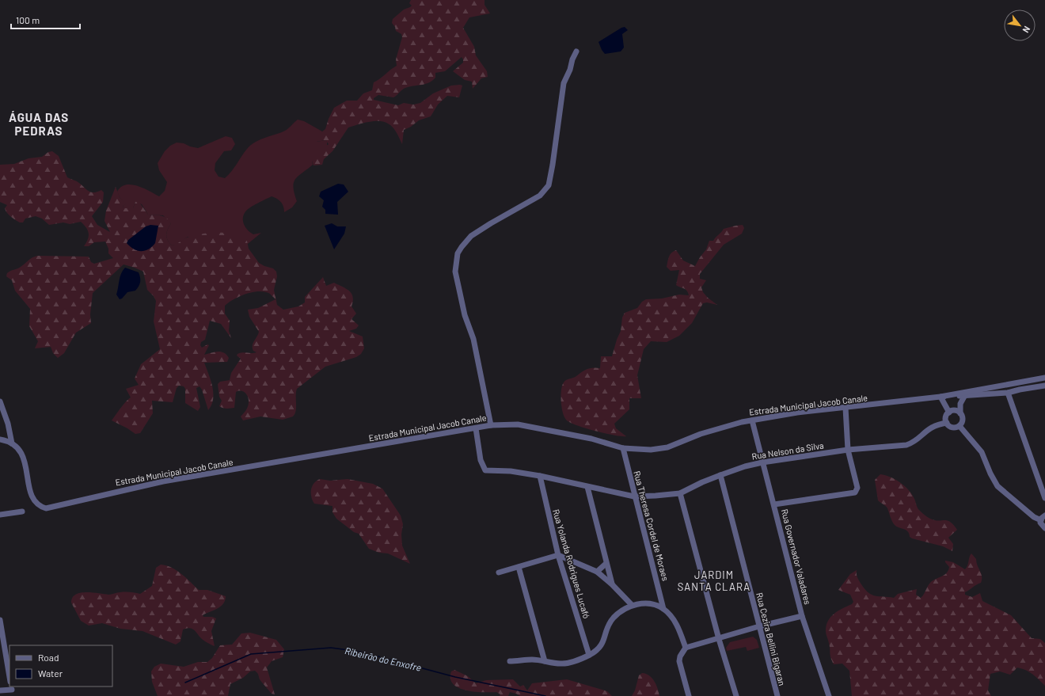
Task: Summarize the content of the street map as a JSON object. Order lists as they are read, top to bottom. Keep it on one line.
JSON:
{"streets":{"street":["Estrada Municipal Jacob Canale","Rua Nelson da Silva","Rua Theresa Cordel de Moraes","Rua Governador Valadares","Rua Yolanda Rodrigues Lucafó","Rua Cezira Bellini Bigaran"]},"crossings":[["Estrada Municipal Jacob Canale","Rua Nelson da Silva"],["Estrada Municipal Jacob Canale","Rua Theresa Cordel de Moraes"],["Estrada Municipal Jacob Canale","Rua Governador Valadares"],["Rua Nelson da Silva","Rua Theresa Cordel de Moraes"],["Rua Nelson da Silva","Rua Governador Valadares"],["Rua Nelson da Silva","Rua Yolanda Rodrigues Lucafó"],["Rua Nelson da Silva","Rua Cezira Bellini Bigaran"]],"districts":["ÁGUA DAS PEDRAS","JARDIM SANTA CLARA"],"water":["Ribeirão do Enxofre"],"legend":["Road","Water"],"scale_bar":"100 m","north":"bottom right"}
